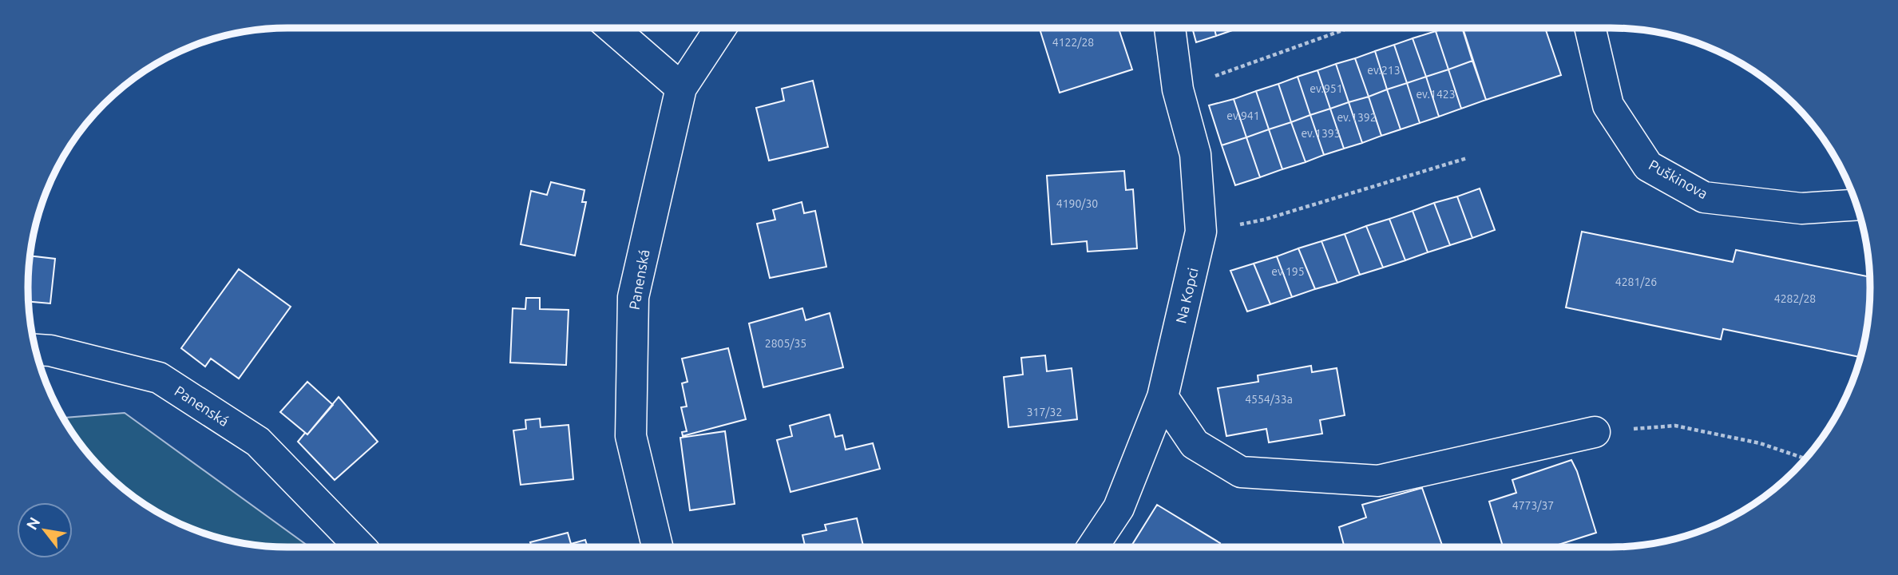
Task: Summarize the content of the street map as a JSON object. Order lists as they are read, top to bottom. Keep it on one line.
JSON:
{"streets":{"street":["Puškinova","Panenská","Na Kopci"]},"house_numbers":["4122/28","ev.213","ev.951","ev.1423","ev.941","ev.1392","ev.1393","4190/30","ev.195","4281/26","4282/28","2805/35","4554/33a","317/32","4773/37"],"north":"top left"}
